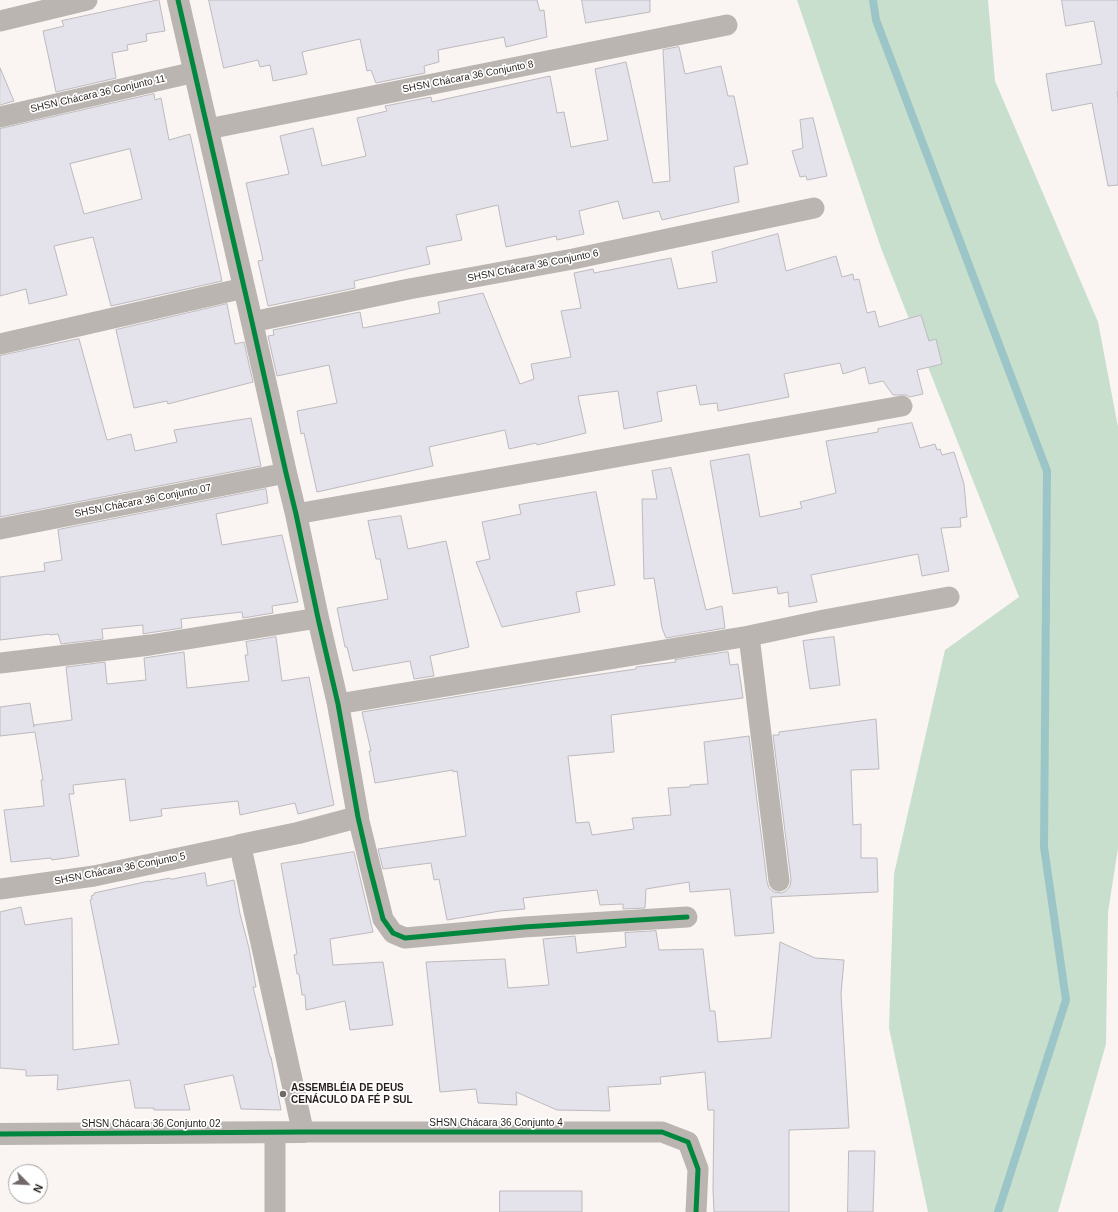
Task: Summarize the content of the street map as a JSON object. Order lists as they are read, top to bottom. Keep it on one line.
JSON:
{"streets":{"street":["SHSN Chácara 36 Conjunto 8","SHSN Chácara 36 Conjunto 11","SHSN Chácara 36 Conjunto 6","SHSN Chácara 36 Conjunto 07","SHSN Chácara 36 Conjunto 5","SHSN Chácara 36 Conjunto 4","SHSN Chácara 36 Conjunto 02"]},"crossings":[["SHSN Chácara 36 Conjunto 4","SHSN Chácara 36 Conjunto 02"]],"places":["ASSEMBLÉIA DE DEUS CENÁCULO DA FÉ P SUL"],"north":"bottom right"}
